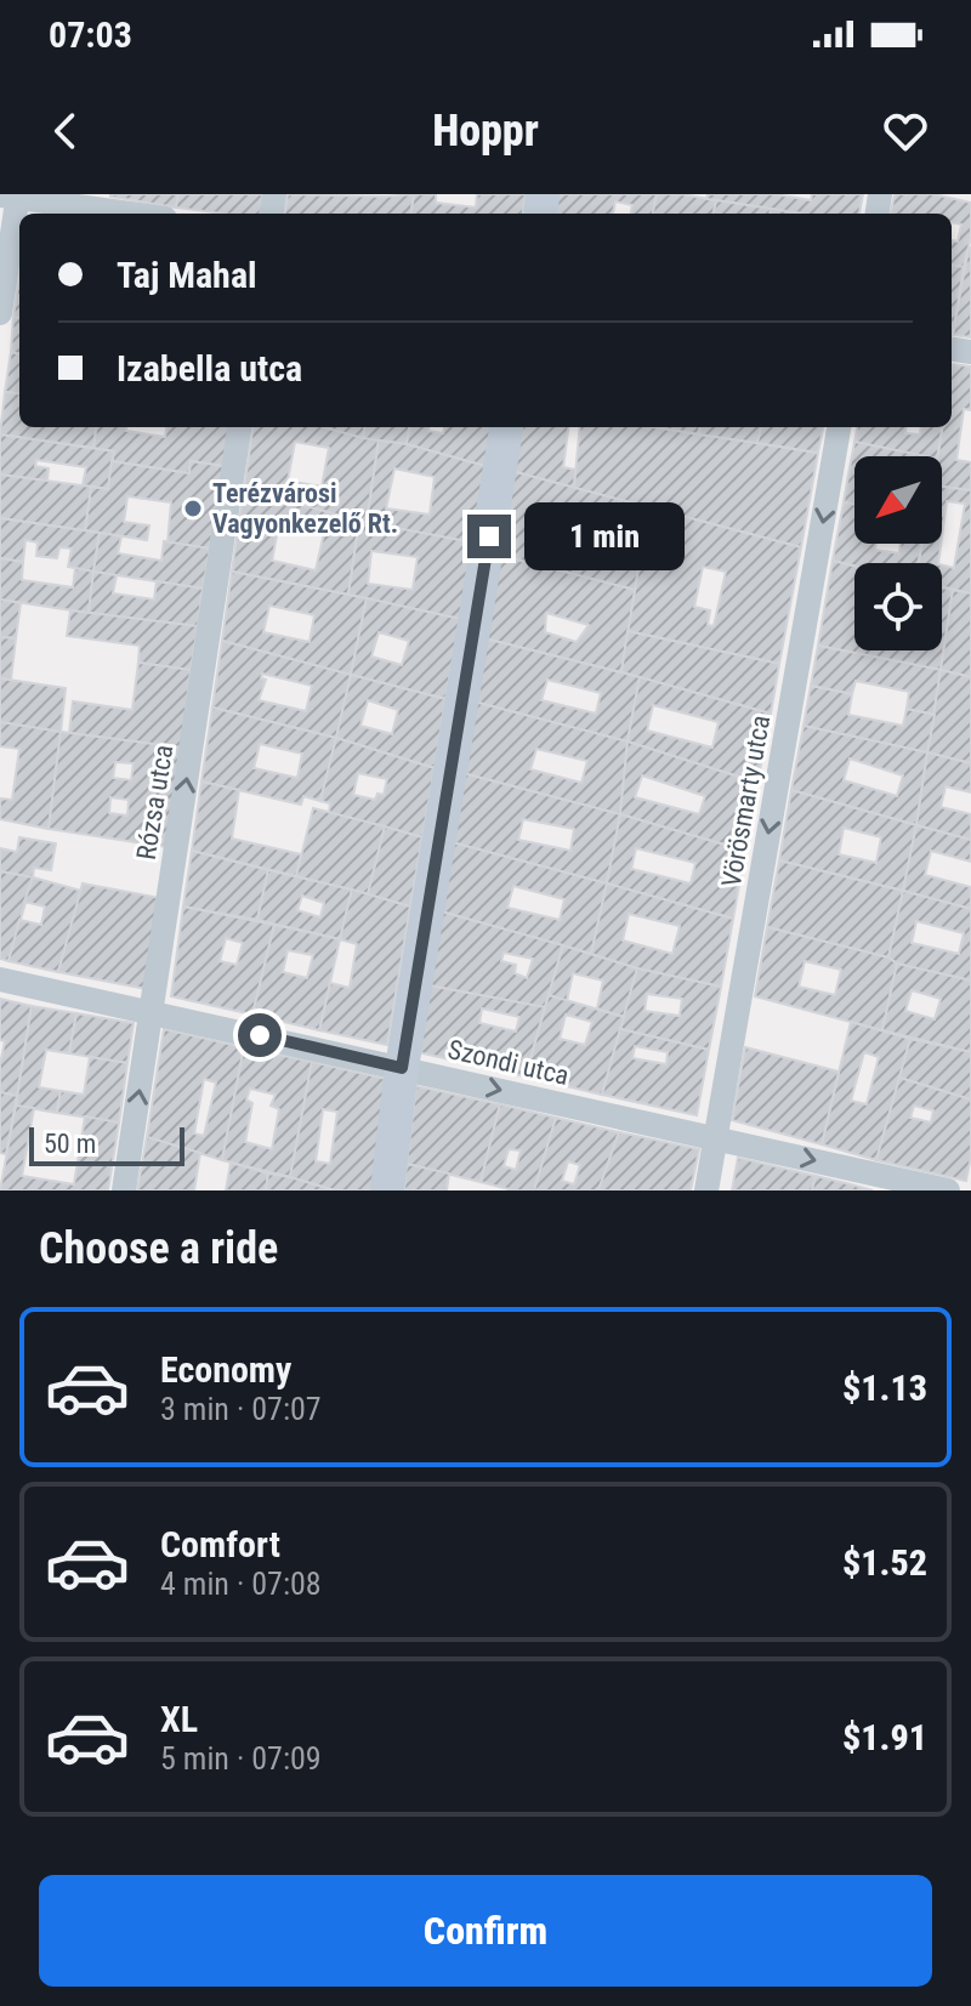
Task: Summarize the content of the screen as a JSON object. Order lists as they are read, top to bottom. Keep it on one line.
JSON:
{"streets":{"street":["Vörösmarty utca","Rózsa utca","Szondi utca"]},"crossings":[["Vörösmarty utca","Szondi utca"],["Rózsa utca","Szondi utca"]],"one_way":["Vörösmarty utca","Rózsa utca","Szondi utca"],"places":["Terézvárosi Vagyonkezelő Rt."],"scale_bar":"50 m","north":"bottom left","page":{"status":"07:03","header":"Hoppr","banner":["Taj Mahal","Izabella utca"],"bubble":"1 min","scale":"50 m","heading":"Choose a ride","list":[{"name":"Economy","note":"3 min · 07:07","value":"$1.13"},{"name":"Comfort","note":"4 min · 07:08","value":"$1.52"},{"name":"XL","note":"5 min · 07:09","value":"$1.91"}],"buttons":"Confirm"}}
